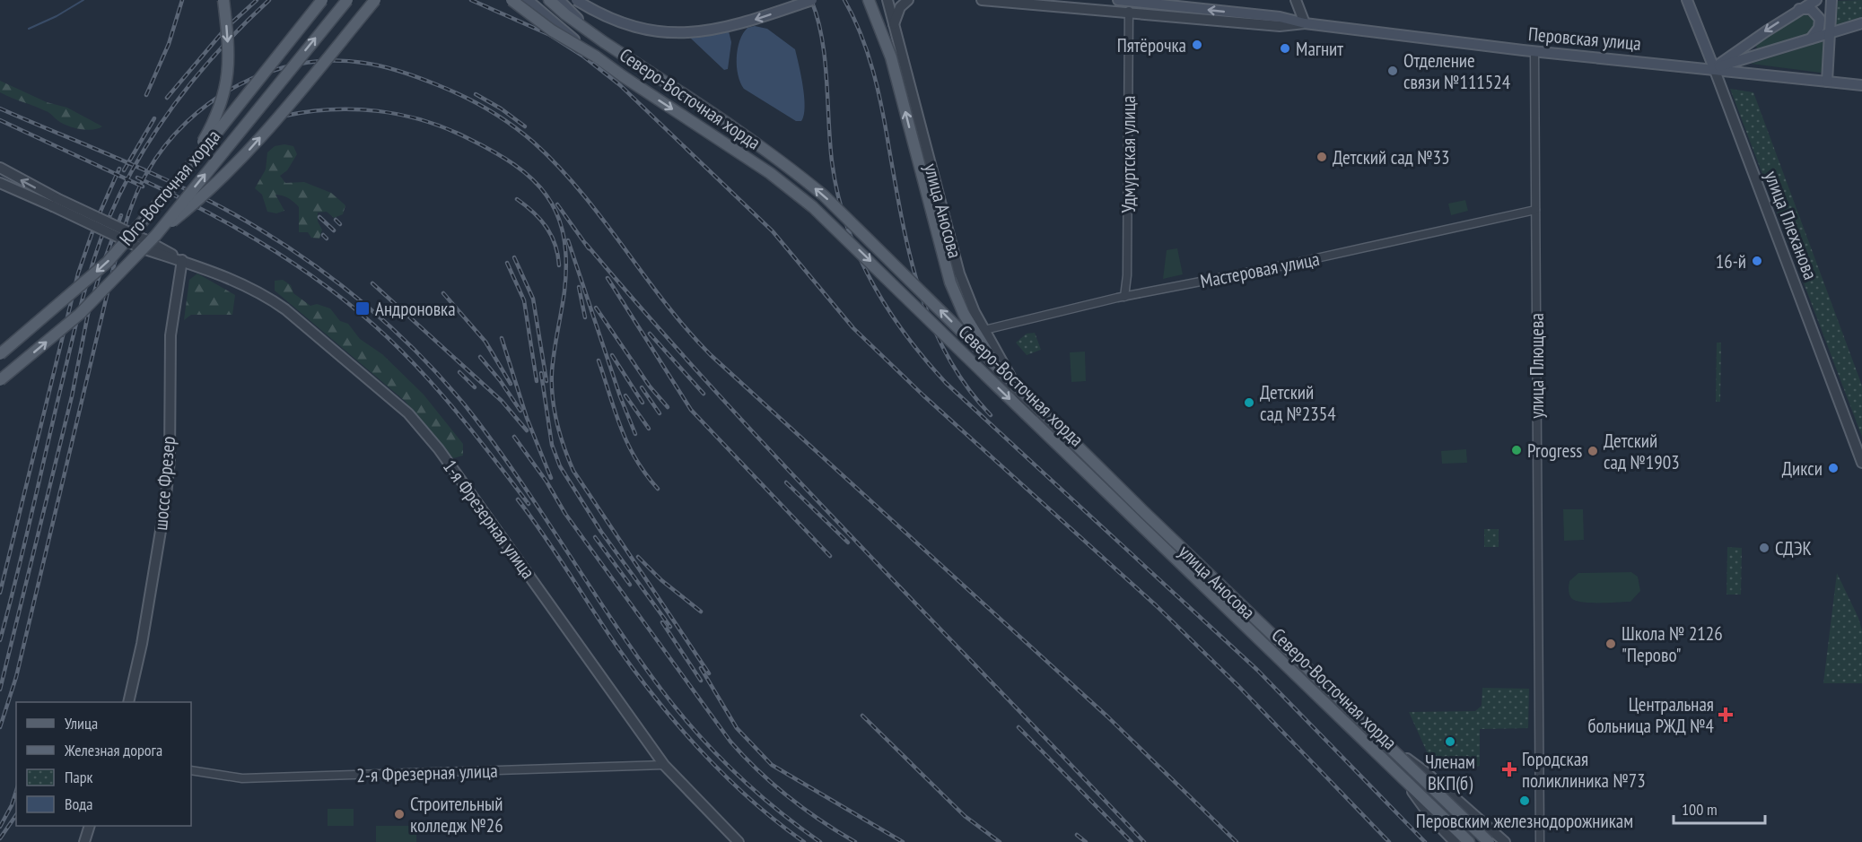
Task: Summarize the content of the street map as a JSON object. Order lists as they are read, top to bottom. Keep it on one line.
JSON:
{"streets":{"main road":["Перовская улица","Северо-Восточная хорда","Юго-Восточная хорда","улица Плеханова"],"street":["Удмуртская улица","улица Аносова","Мастеровая улица","улица Плющева","шоссе Фрезер","1-я Фрезерная улица","2-я Фрезерная улица"]},"crossings":[["Перовская улица","Удмуртская улица"],["Перовская улица","улица Плеханова"],["Перовская улица","улица Плющева"],["Северо-Восточная хорда","улица Аносова"],["Удмуртская улица","Мастеровая улица"],["улица Аносова","Мастеровая улица"],["Мастеровая улица","улица Плющева"],["шоссе Фрезер","1-я Фрезерная улица"],["1-я Фрезерная улица","2-я Фрезерная улица"]],"places":{"other":["Пятёрочка","Магнит","Отделение связи №111524","Детский сад №33","16-й","Детский сад №2354","Progress","Детский сад №1903","Дикси","СДЭК","Школа № 2126 \"Перово\"","Членам ВКП(б)","Перовским железнодорожникам","Строительный колледж №26"],"transit":["Андроновка"],"health":["Центральная больница РЖД №4","Городская поликлиника №73"]},"legend":["Улица","Железная дорога","Парк","Вода"],"scale_bar":"100 m"}
